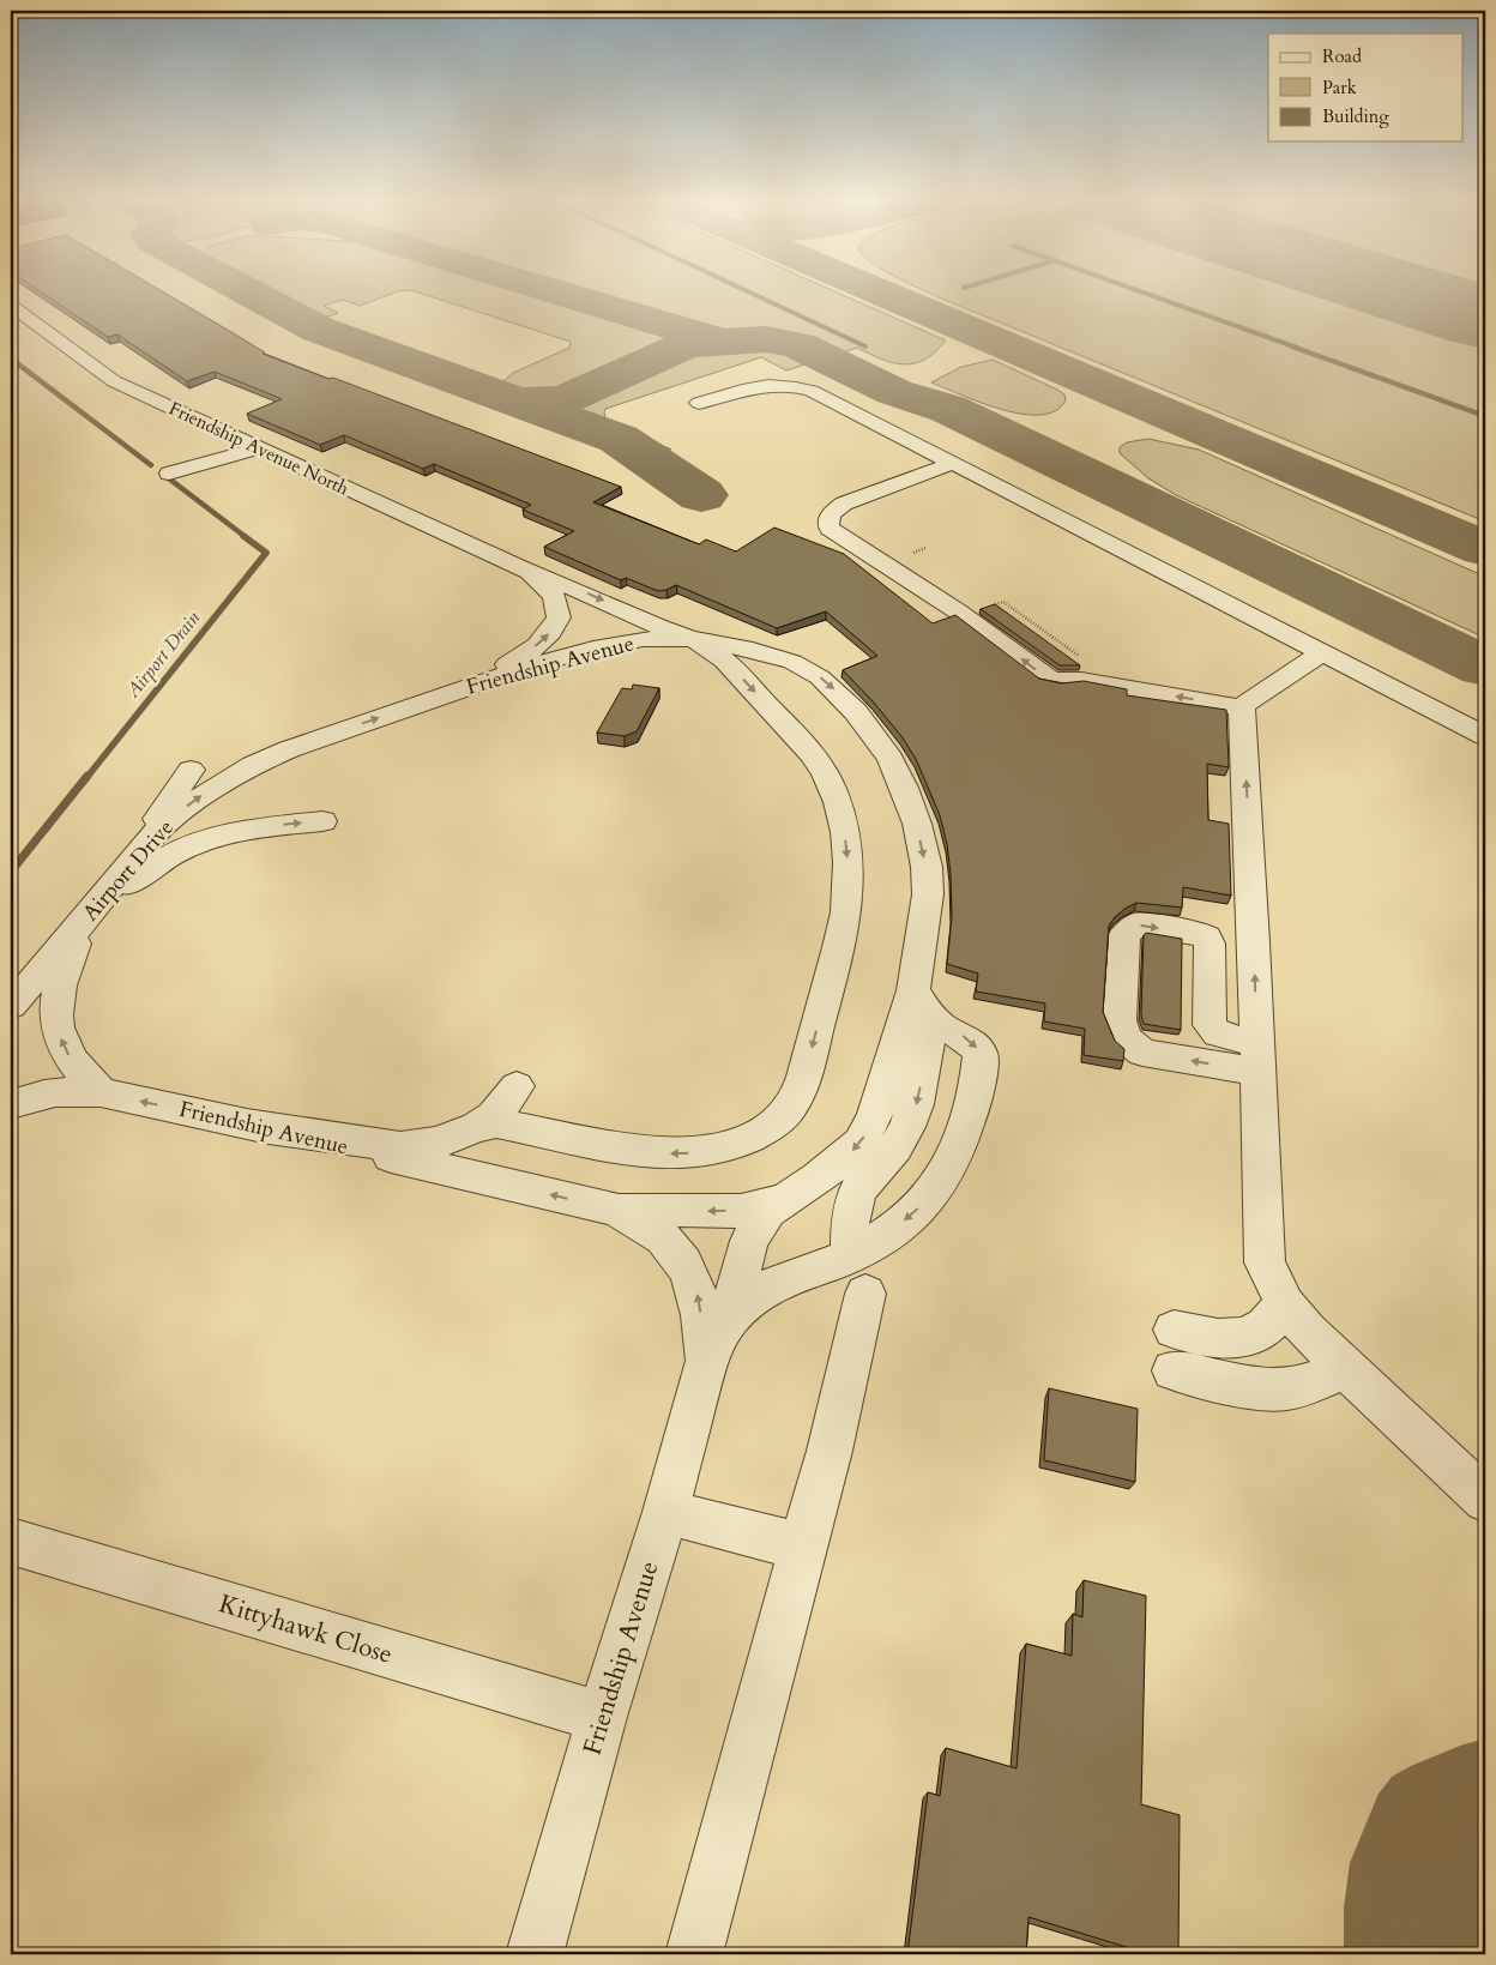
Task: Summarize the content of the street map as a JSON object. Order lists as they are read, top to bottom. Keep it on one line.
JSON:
{"streets":{"street":["Friendship Avenue North","Friendship Avenue","Airport Drive","Kittyhawk Close"]},"crossings":[["Friendship Avenue North","Friendship Avenue"],["Friendship Avenue North","Airport Drive"],["Friendship Avenue","Airport Drive"],["Friendship Avenue","Kittyhawk Close"]],"water":["Airport Drain"],"legend":["Road","Park","Building"]}
